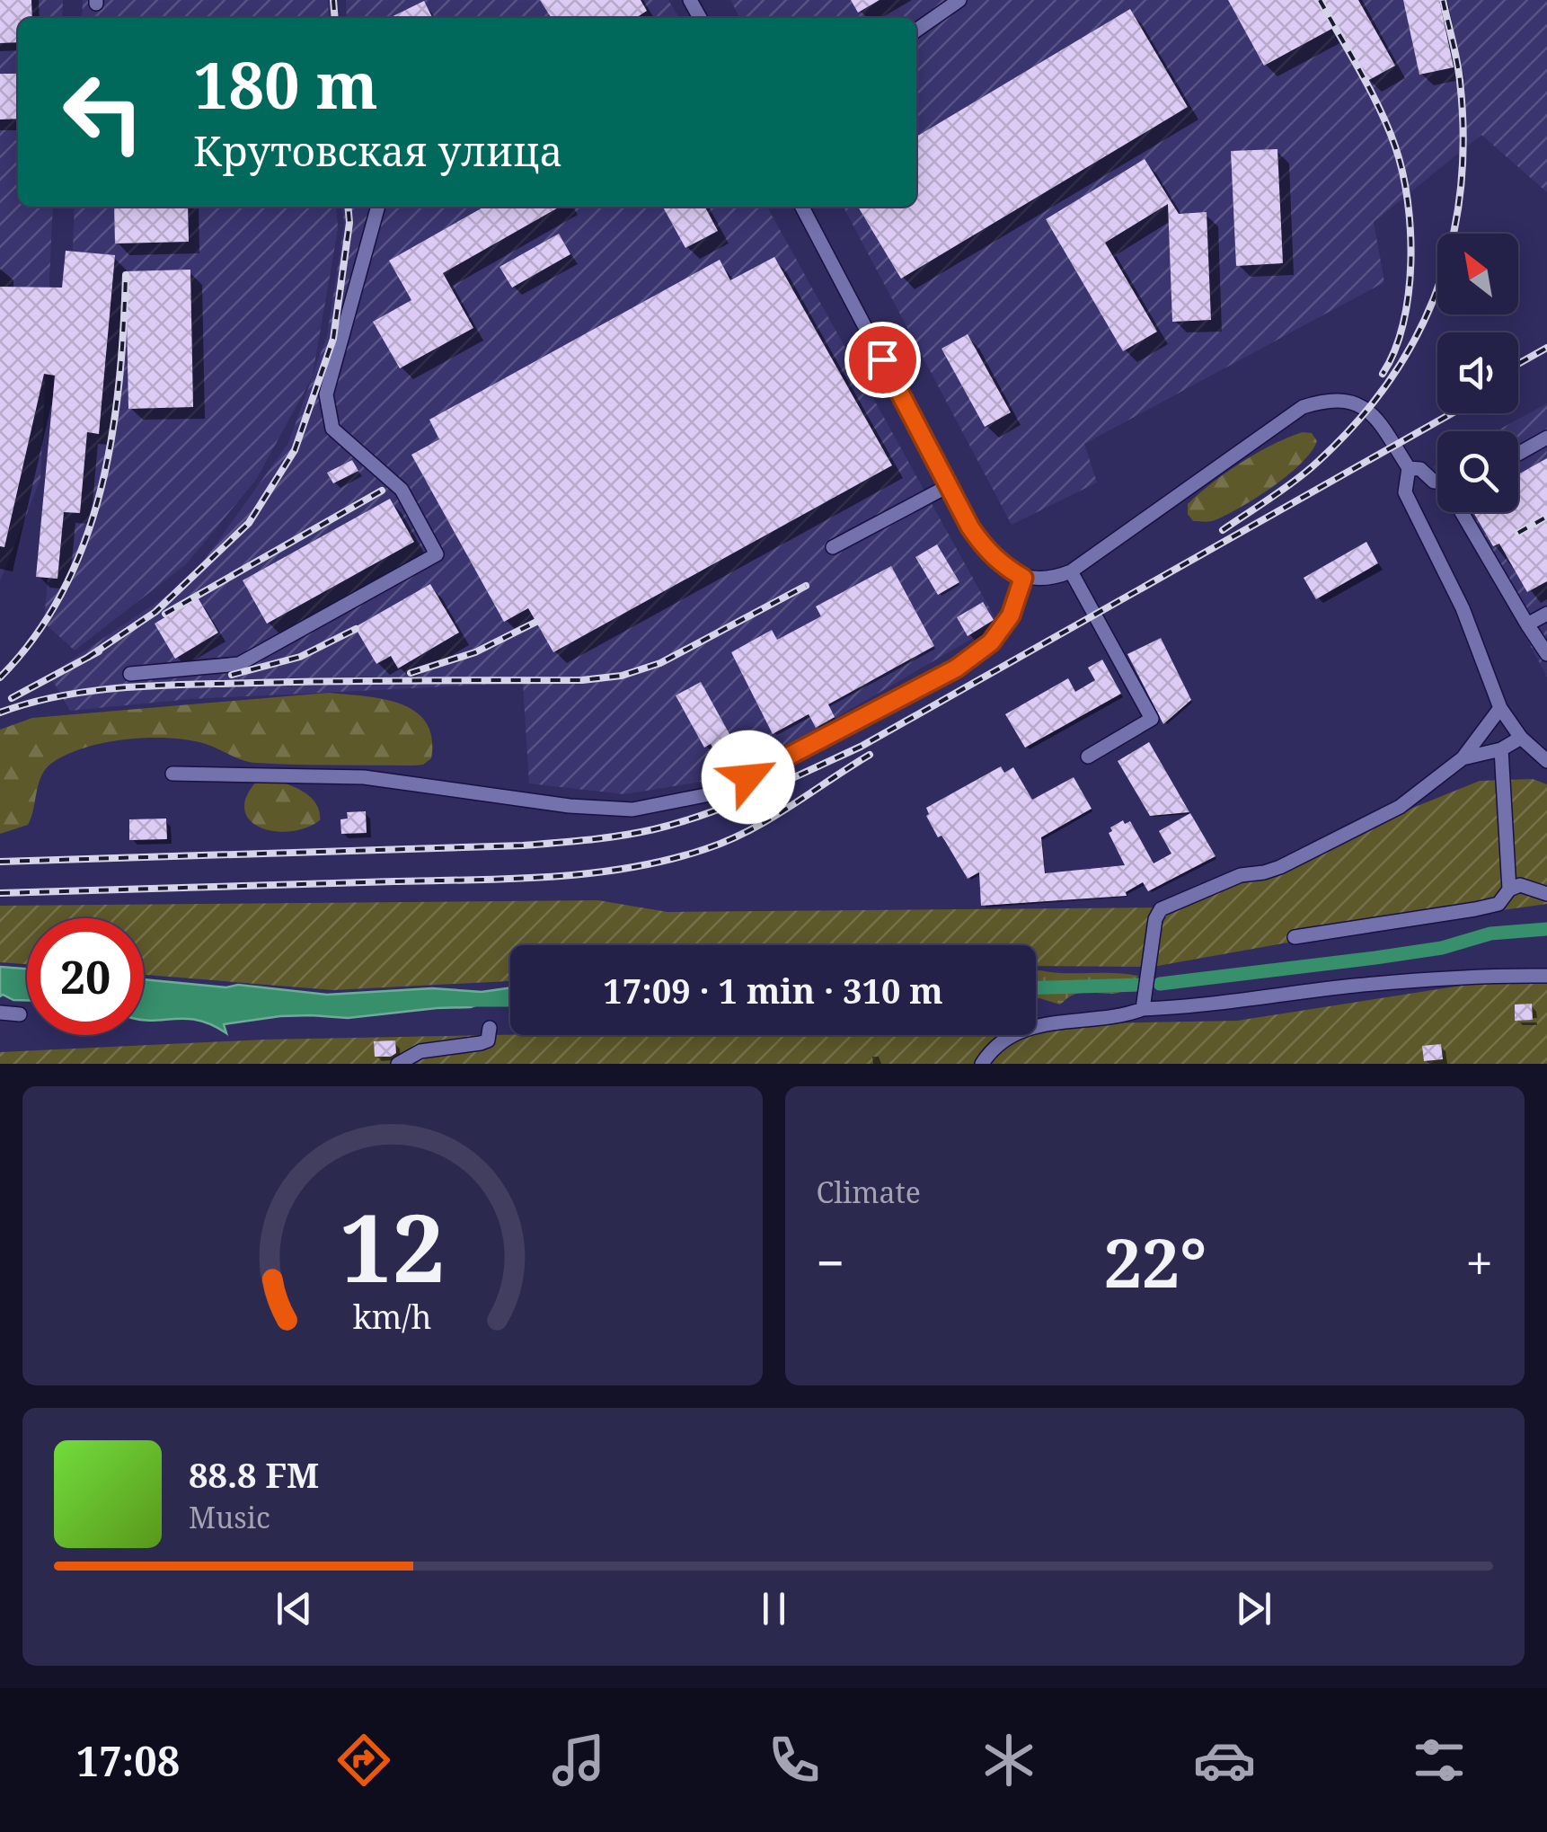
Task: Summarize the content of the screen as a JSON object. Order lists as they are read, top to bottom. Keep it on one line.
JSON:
{"north":"top left","page":{"turn":["180 m","Крутовская улица"],"limit":"20","trip":"17:09 · 1 min · 310 m","tile":"Climate","heat":["−","22°","+"],"song":["88.8 FM","Music"],"tabs":"17:08","gauge":["12","km/h"]}}
